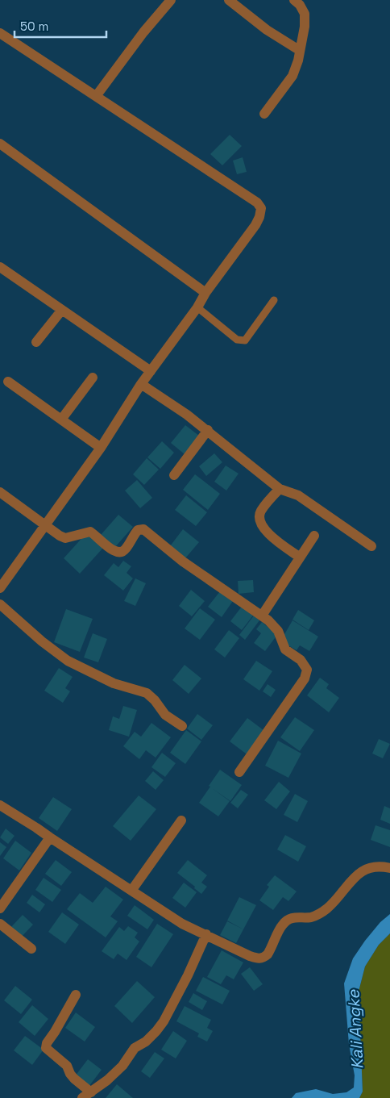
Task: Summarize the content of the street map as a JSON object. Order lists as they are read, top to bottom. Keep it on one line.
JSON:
{"water":["Kali Angke"],"scale_bar":"50 m"}
